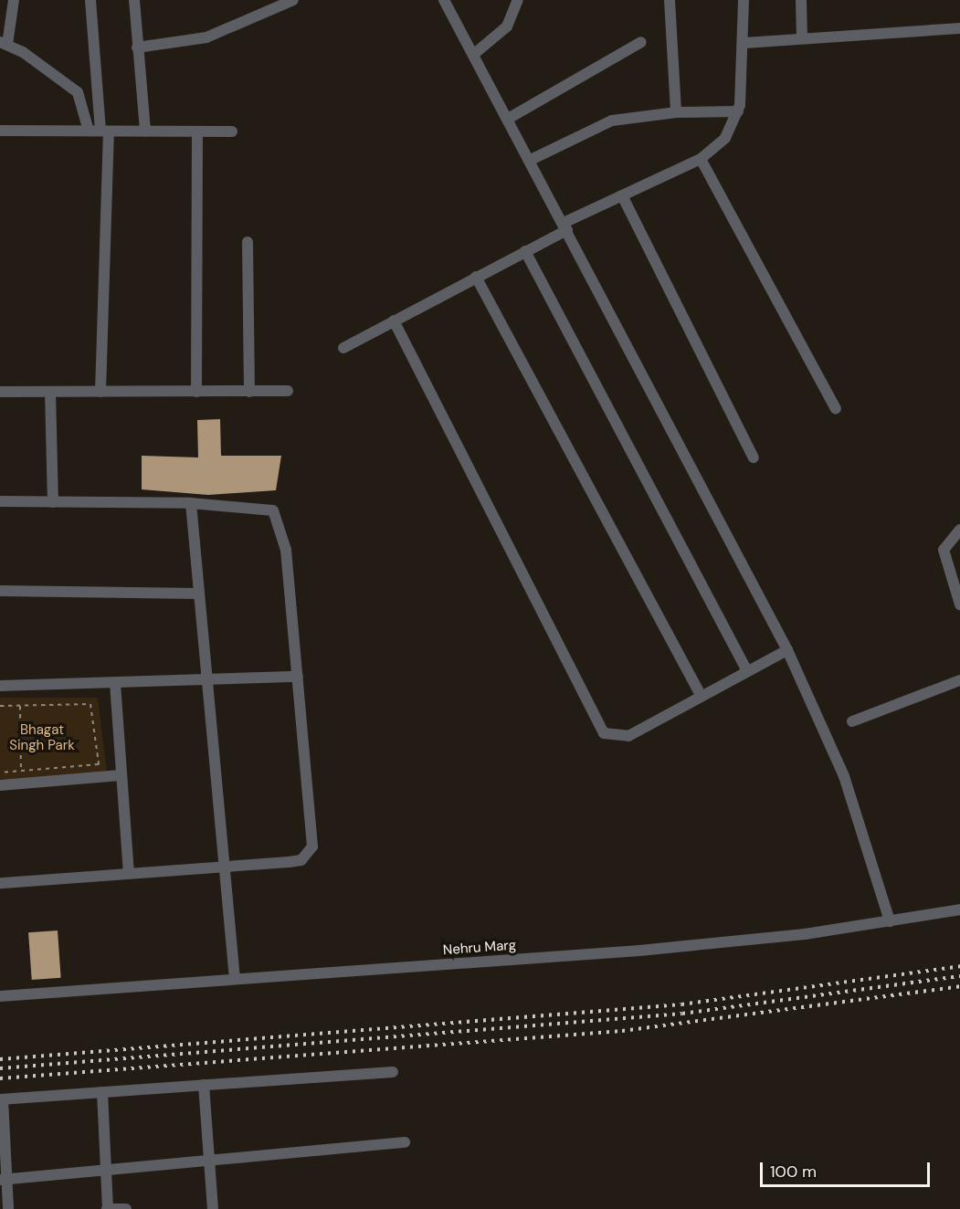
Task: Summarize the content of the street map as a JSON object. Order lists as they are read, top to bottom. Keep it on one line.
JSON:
{"streets":{"street":["Nehru Marg"]},"parks":["Bhagat Singh Park"],"scale_bar":"100 m"}
